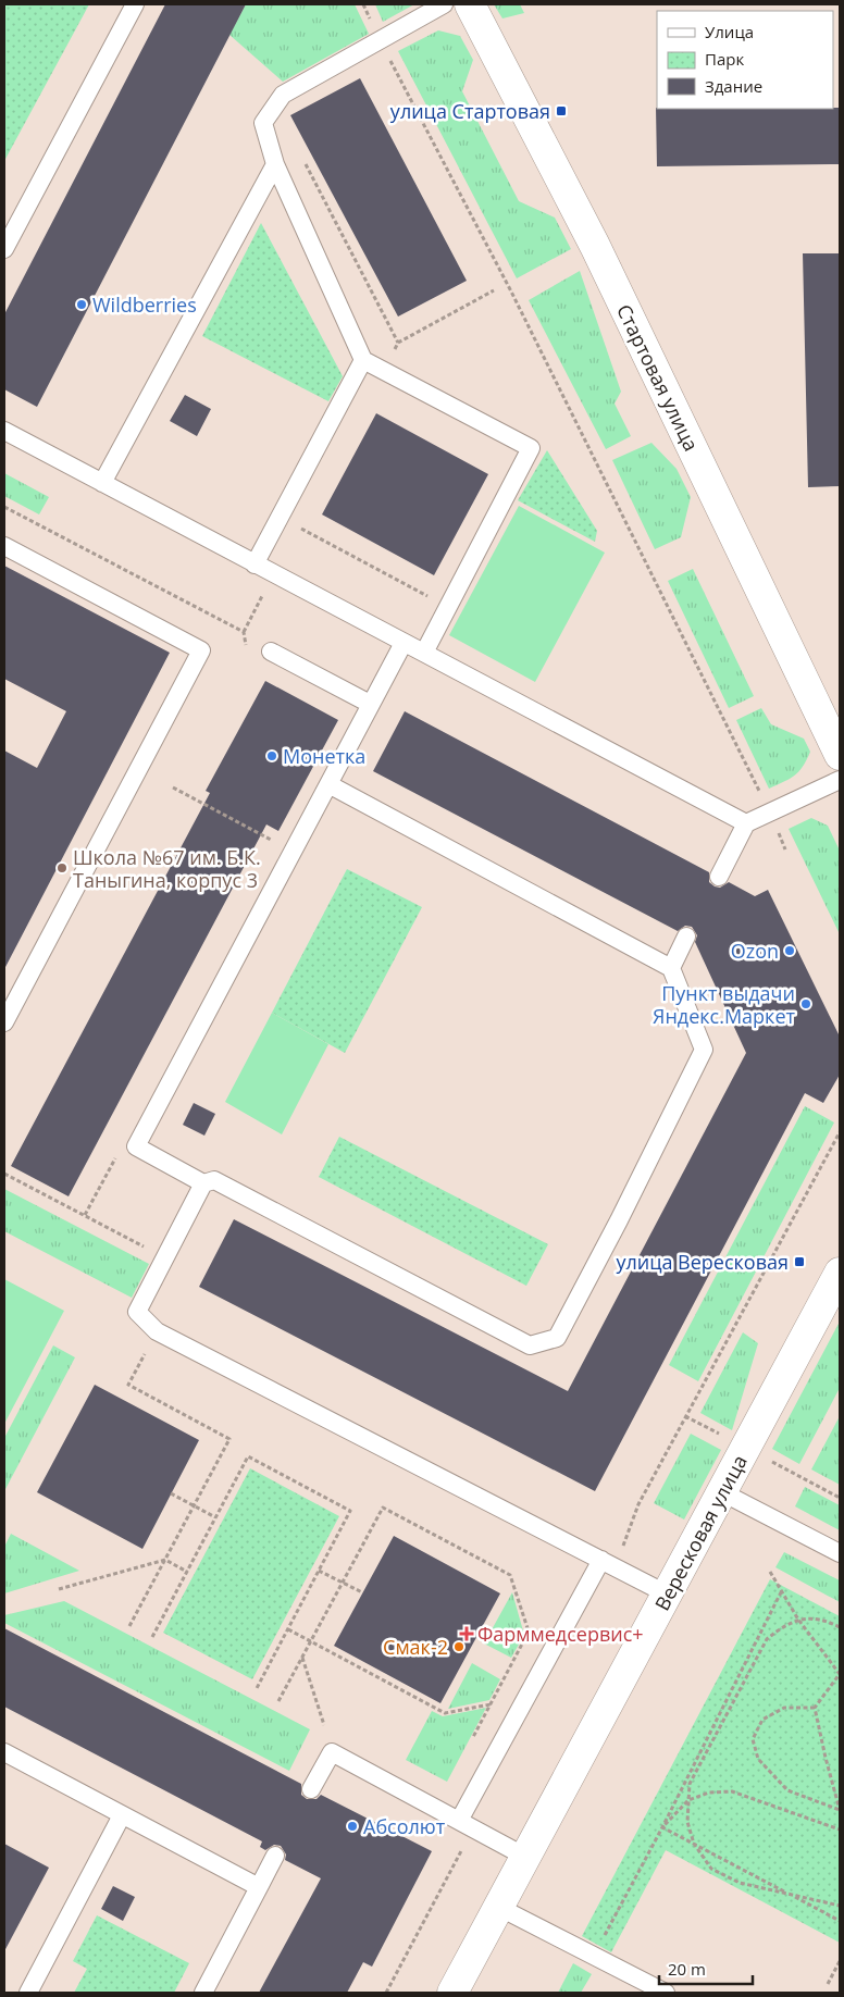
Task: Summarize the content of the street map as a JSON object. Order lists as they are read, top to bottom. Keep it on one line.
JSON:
{"streets":{"street":["Стартовая улица","Вересковая улица"]},"places":{"transit":["улица Стартовая","улица Вересковая"],"other":["Wildberries","Монетка","Школа №67 им. Б.К. Таныгина, корпус 3","Ozon","Пункт выдачи Яндекс.Маркет","Смак-2","Абсолют"],"health":["Фарммедсервис+"]},"legend":["Улица","Парк","Здание"],"scale_bar":"20 m"}
